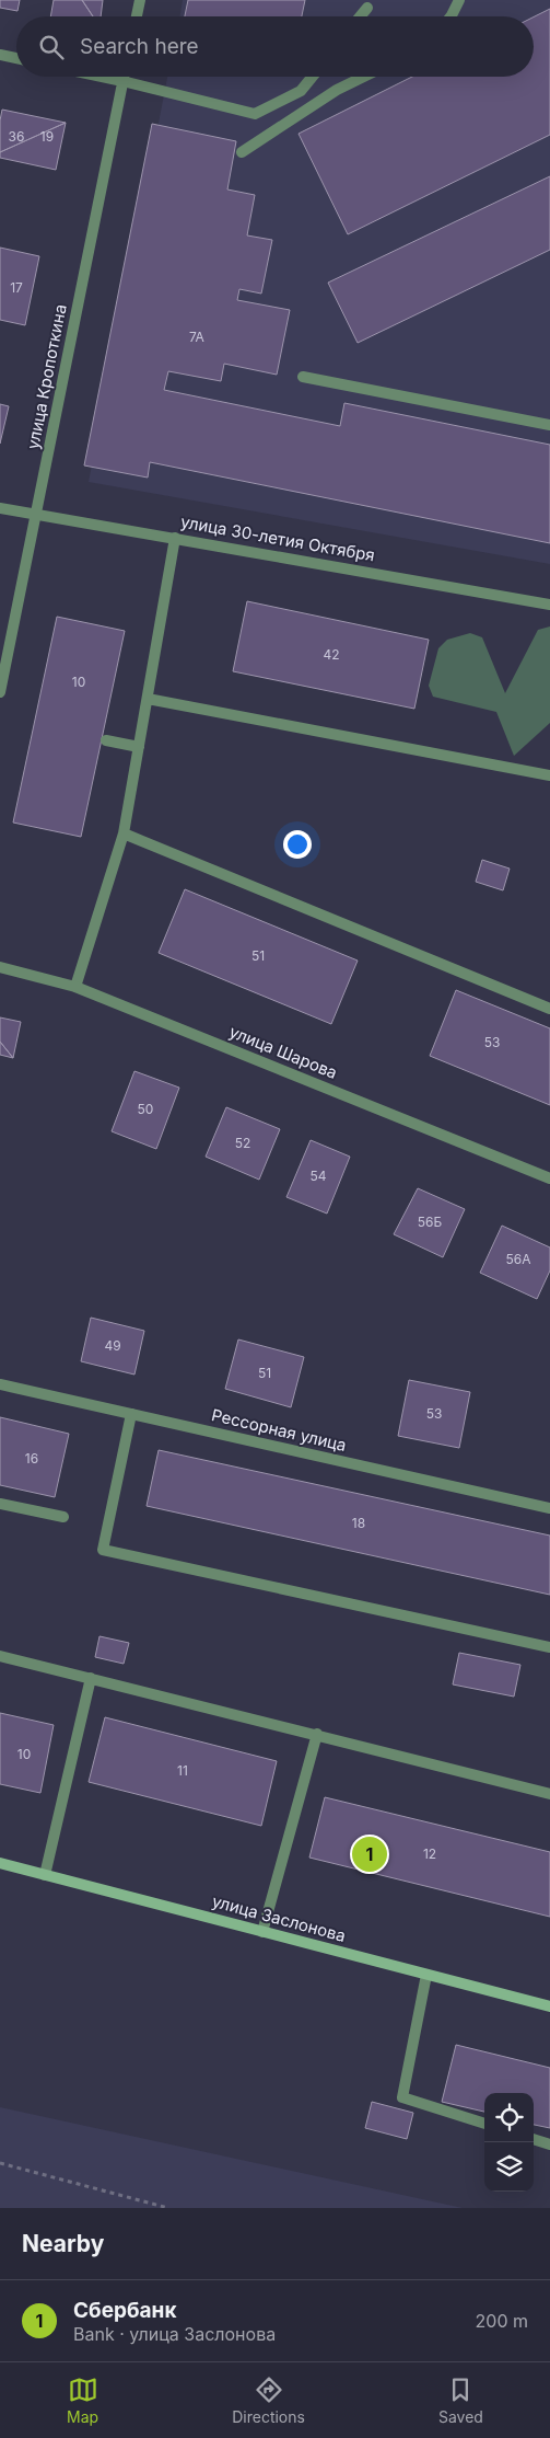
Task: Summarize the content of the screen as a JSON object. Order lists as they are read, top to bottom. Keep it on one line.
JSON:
{"streets":{"street":["улица Кропоткина","улица 30-летия Октября","улица Шарова","Рессорная улица","улица Заслонова"]},"crossings":[["улица Кропоткина","улица 30-летия Октября"]],"house_numbers":["36","19","17","7А","42","10","51","53","50","52","54","56Б","56А","49","51","53","16","18","10","11","12"],"page":{"search":"Search here","pins":"1","heading":"Nearby","list":[{"mark":"1","name":"Сбербанк","note":"Bank · улица Заслонова","value":"200 m"}],"nav":["Map","Directions","Saved"]}}
